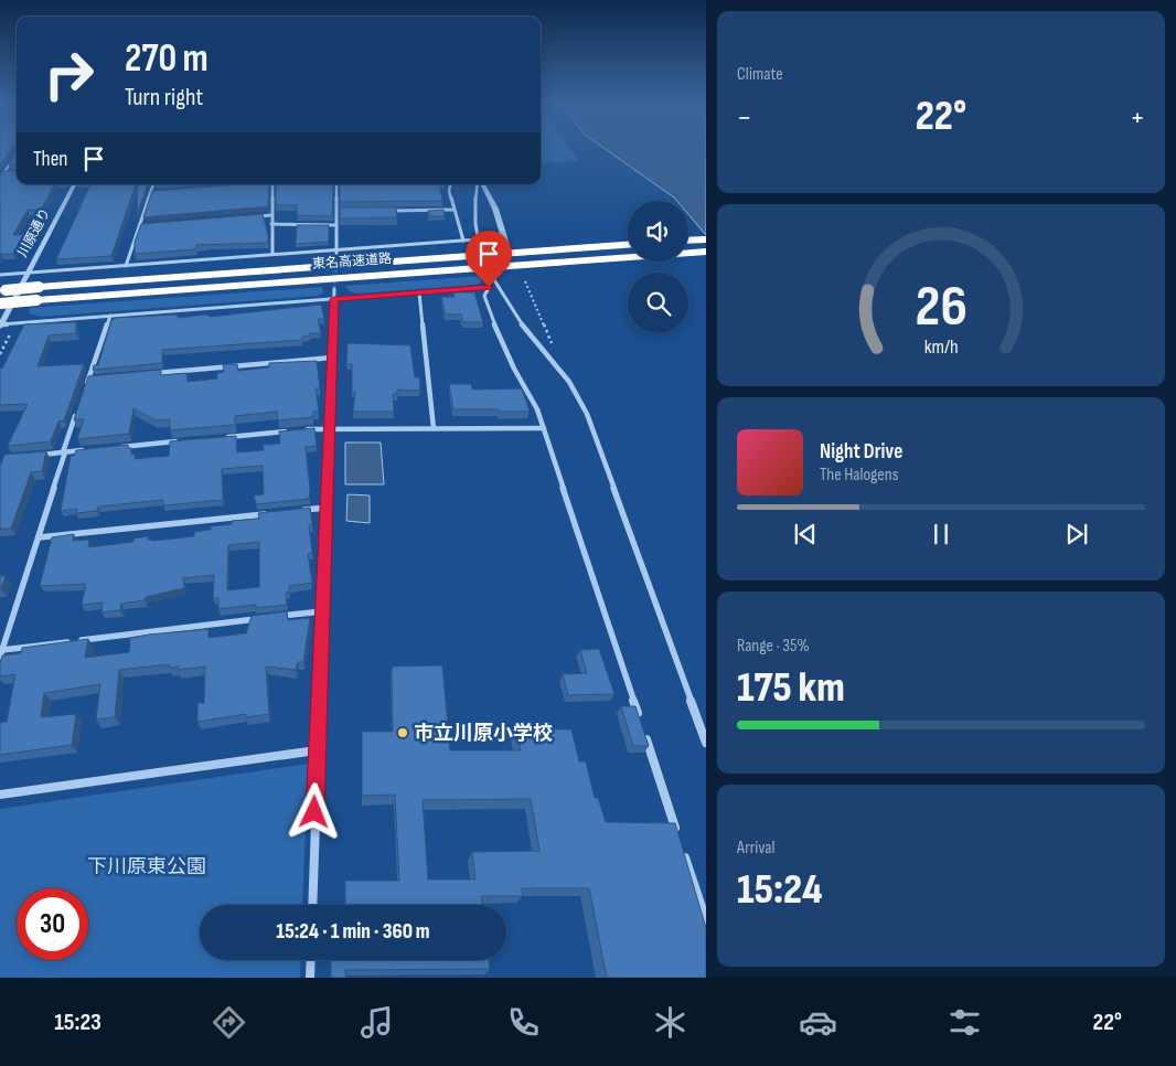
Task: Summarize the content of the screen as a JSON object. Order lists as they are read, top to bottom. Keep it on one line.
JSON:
{"streets":{"highway":["東名高速道路"],"street":["川原通り"]},"parks":["下川原東公園"],"places":["市立川原小学校"],"page":{"tile":["Climate",["Range · 35%","175 km"],["Arrival","15:24"]],"turn":["270 m","Turn right"],"heat":["−","22°","+"],"then":"Then","song":["Night Drive","The Halogens"],"limit":"30","trip":"15:24 · 1 min · 360 m","tabs":["15:23","22°"],"gauge":["26","km/h"]}}
